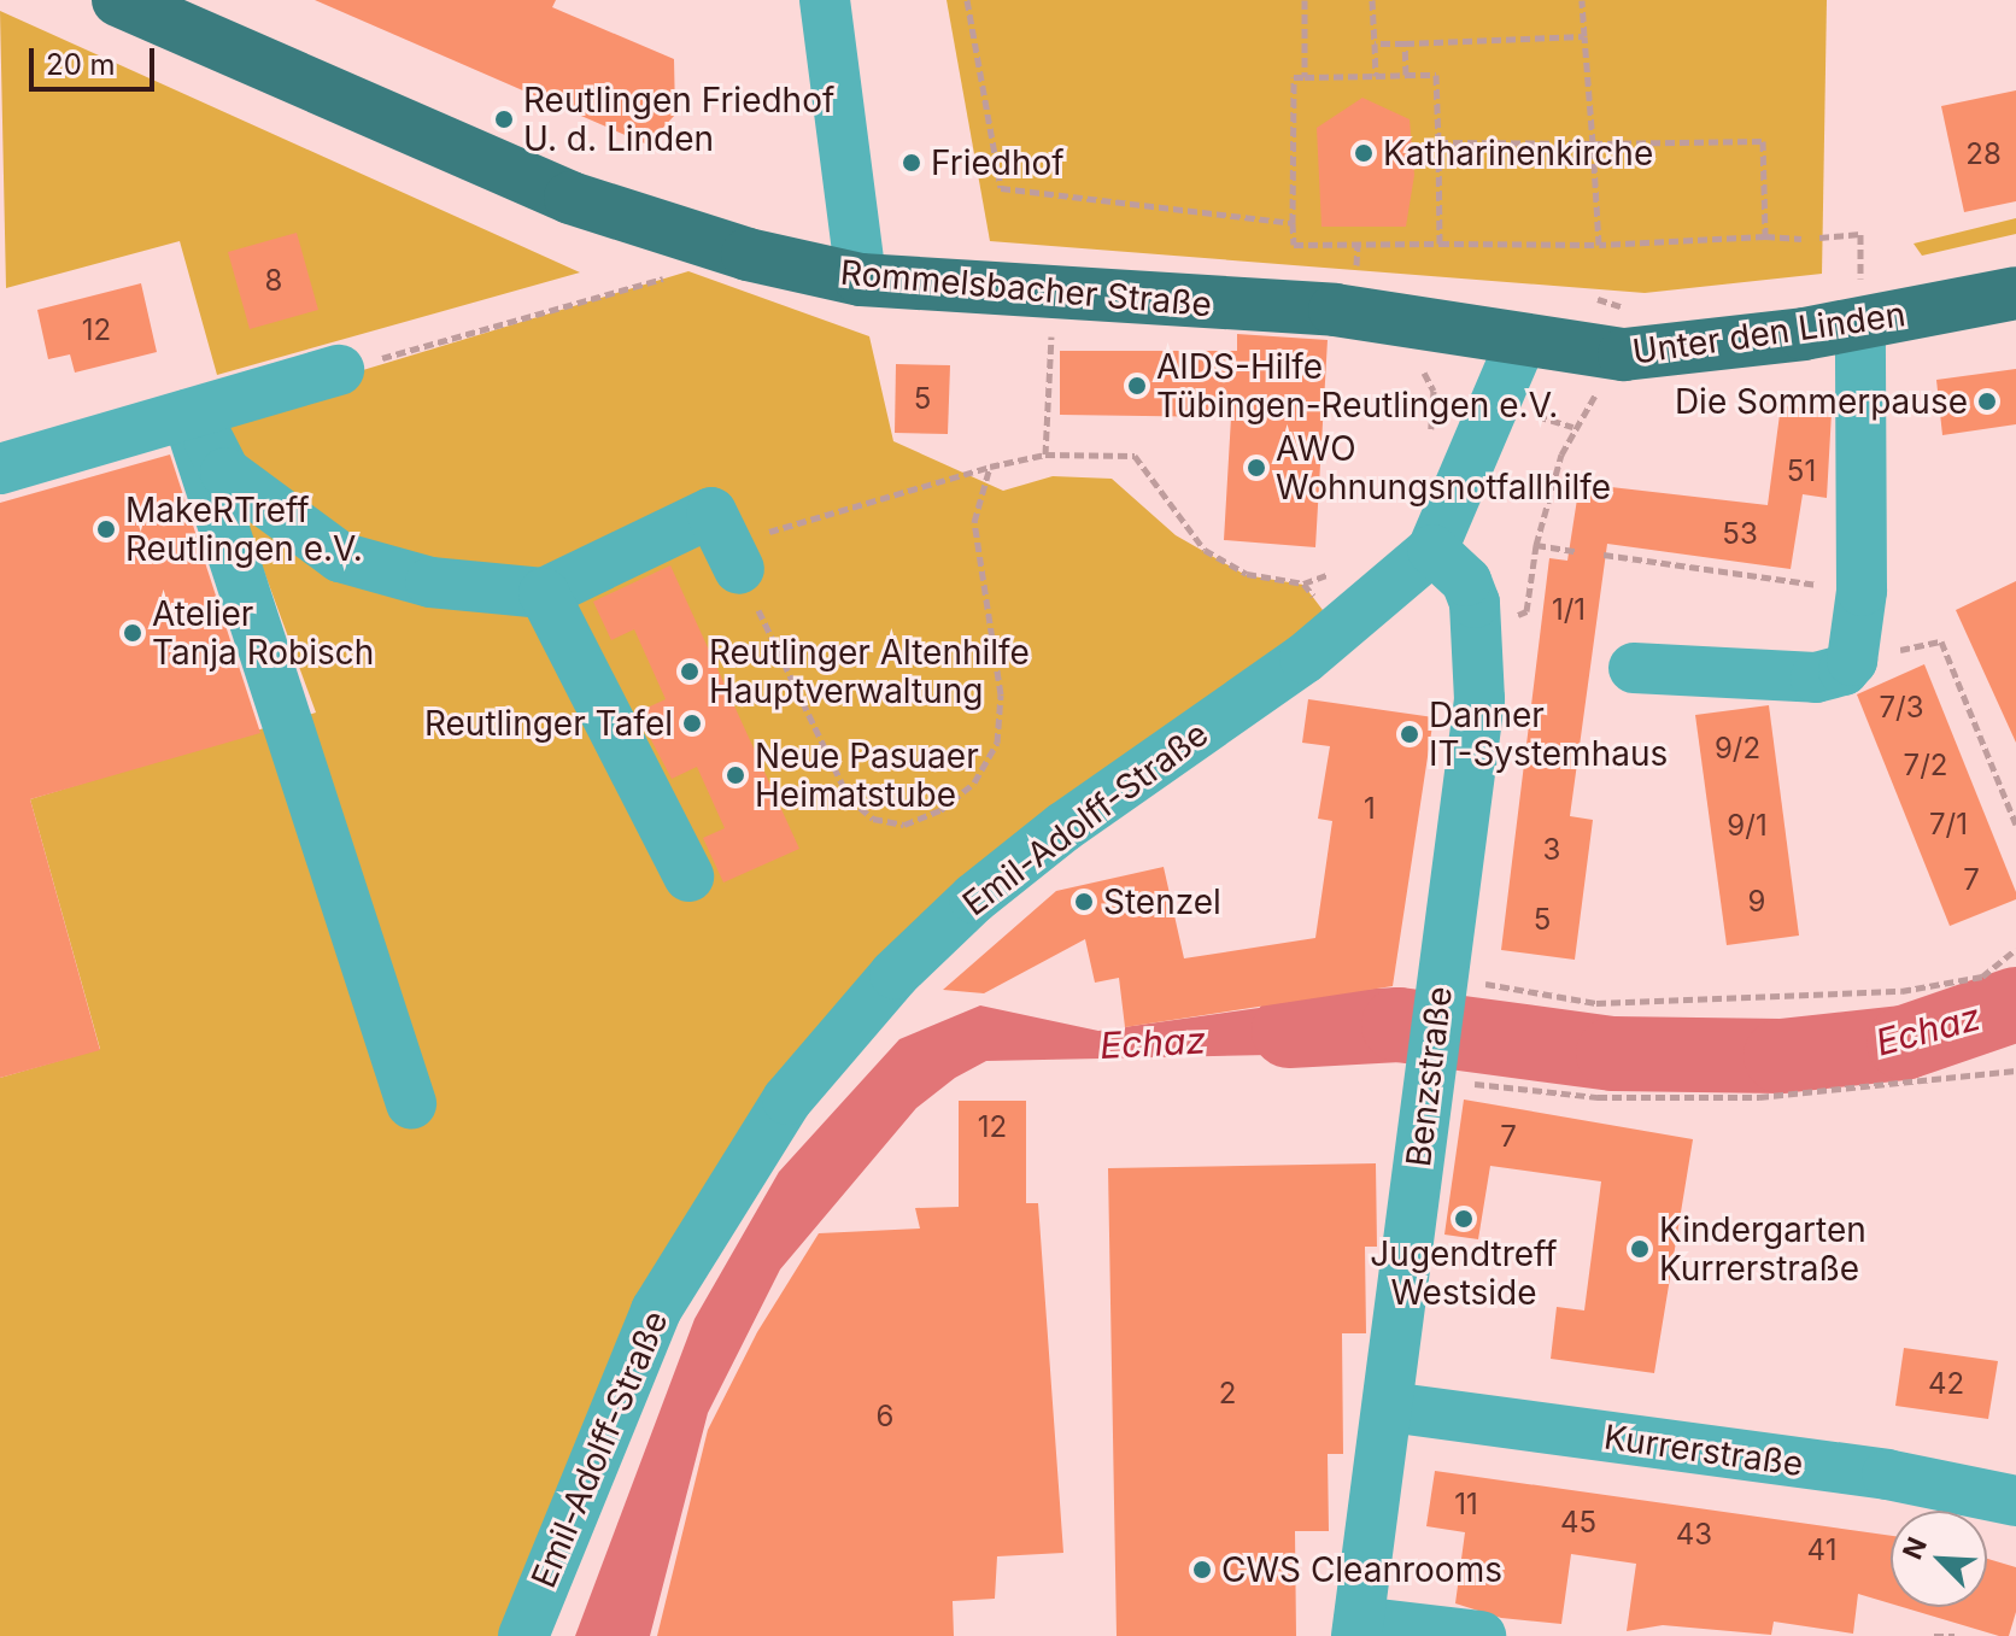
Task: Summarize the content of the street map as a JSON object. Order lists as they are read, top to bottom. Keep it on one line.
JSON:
{"streets":{"main road":["Rommelsbacher Straße","Unter den Linden"],"street":["Emil-Adolff-Straße","Benzstraße","Kurrerstraße"]},"crossings":[["Rommelsbacher Straße","Unter den Linden"],["Rommelsbacher Straße","Emil-Adolff-Straße"],["Unter den Linden","Emil-Adolff-Straße"],["Emil-Adolff-Straße","Benzstraße"],["Benzstraße","Kurrerstraße"]],"water":["Echaz"],"places":["Reutlingen Friedhof U. d. Linden","Katharinenkirche","Friedhof","AIDS-Hilfe Tübingen-Reutlingen e.V.","Die Sommerpause","AWO Wohnungsnotfallhilfe","MakeRTreff Reutlingen e.V.","Atelier Tanja Robisch","Reutlinger Altenhilfe Hauptverwaltung","Reutlinger Tafel","Danner IT-Systemhaus","Neue Pasuaer Heimatstube","Stenzel","Jugendtreff Westside","Kindergarten Kurrerstraße","CWS Cleanrooms"],"house_numbers":["28","8","12","5","51","53","1/1","7/3","9/2","7/2","1","7/1","9/1","3","7","9","5","12","7","42","2","6","11","45","43","41"],"scale_bar":"20 m","north":"top left"}
